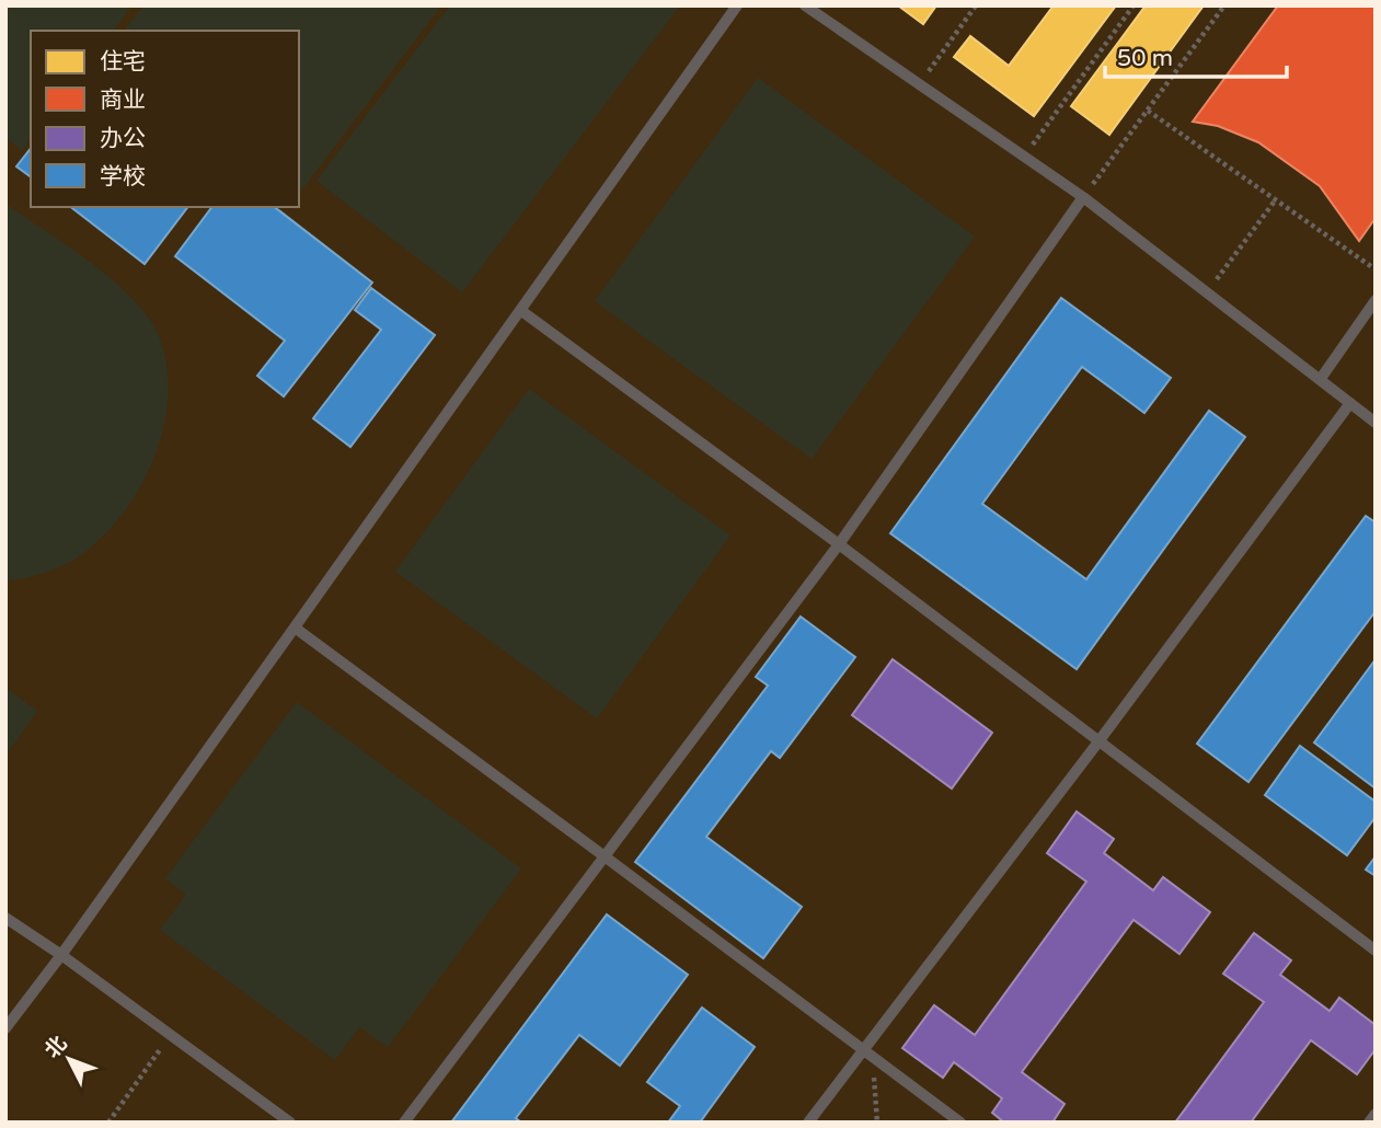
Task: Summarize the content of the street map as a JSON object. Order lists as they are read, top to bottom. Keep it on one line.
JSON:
{"legend":["住宅","商业","办公","学校"],"scale_bar":"50 m","north":"top left"}
